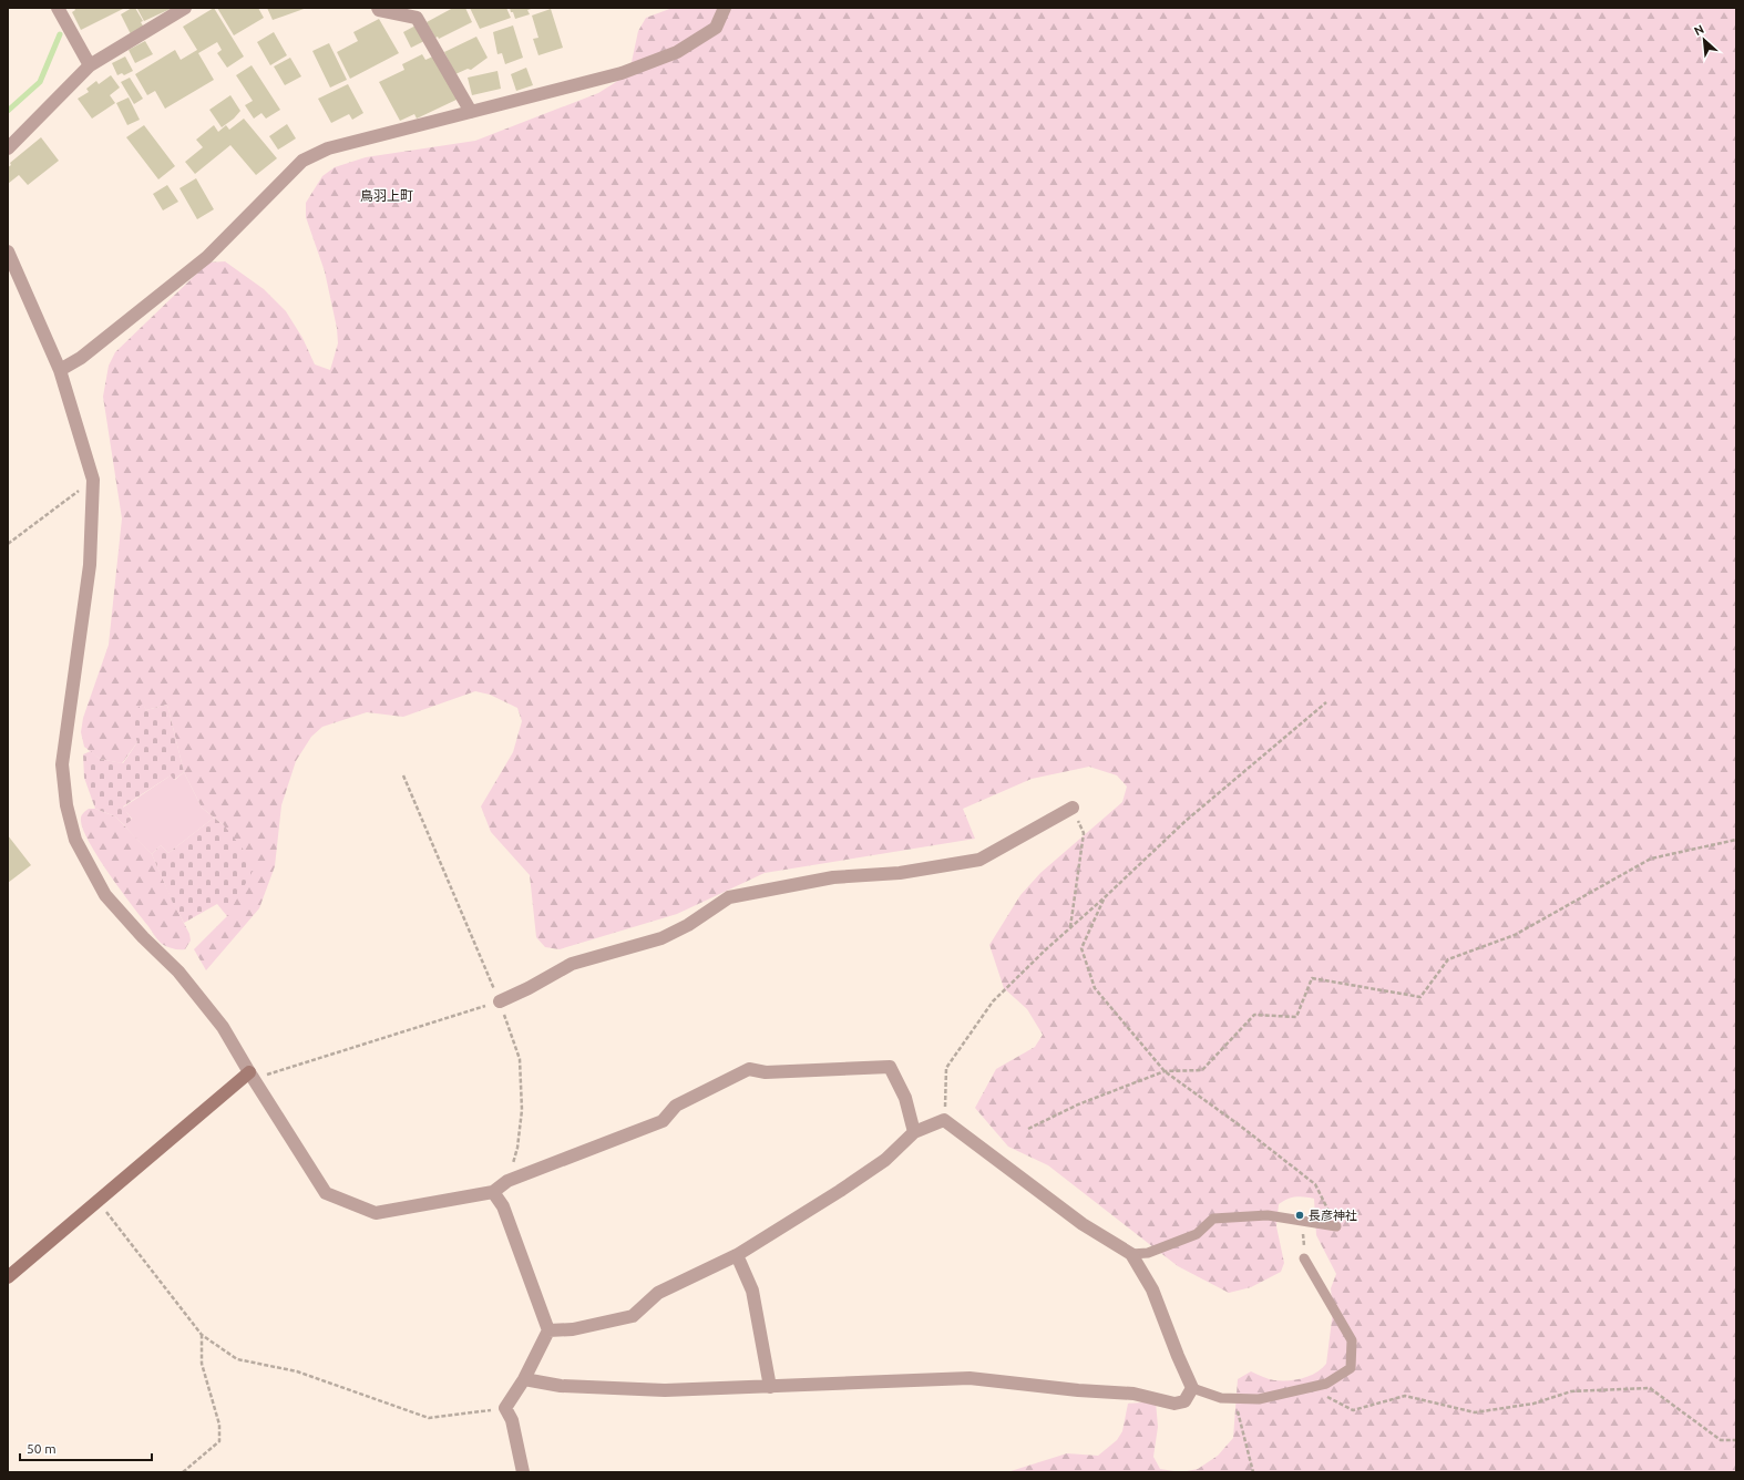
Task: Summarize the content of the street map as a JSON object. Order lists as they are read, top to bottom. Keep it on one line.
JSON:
{"districts":["鳥羽上町"],"places":["長彦神社"],"scale_bar":"50 m","north":"top left"}
